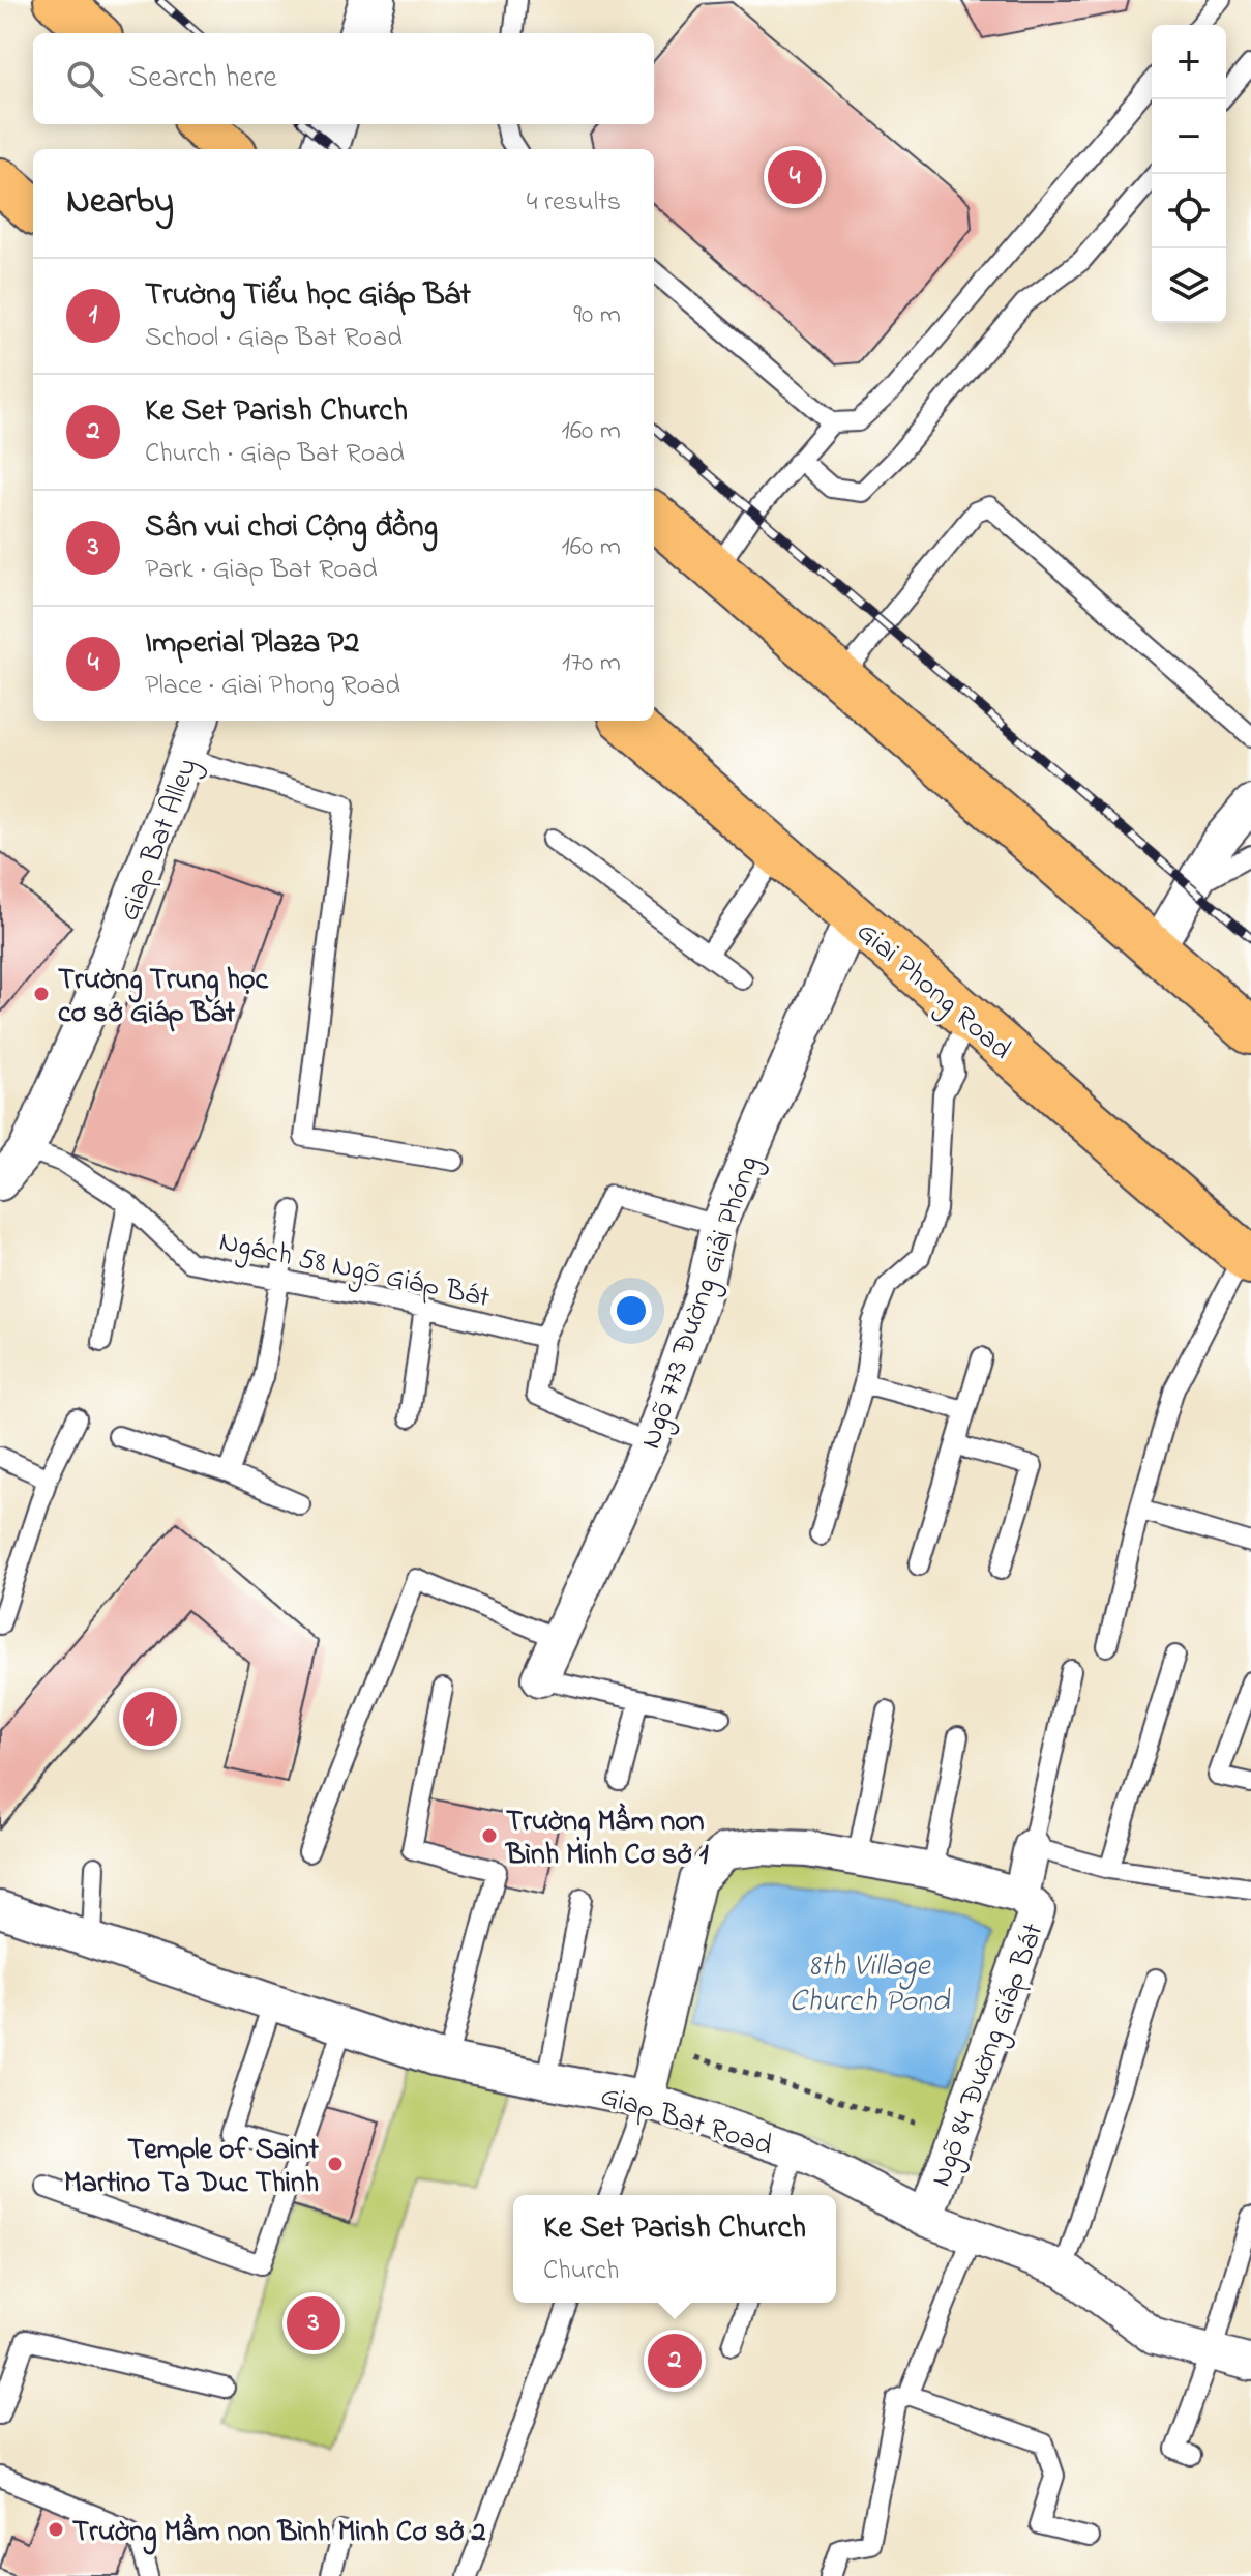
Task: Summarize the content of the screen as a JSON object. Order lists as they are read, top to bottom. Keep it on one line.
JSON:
{"streets":{"main road":["Giai Phong Road"],"street":["Giap Bat Alley","Ngõ 773 Đường Giải Phóng","Ngõ 84 Đường Giáp Bát","Giap Bat Road"],"lane":["Ngách 58 Ngõ Giáp Bát"]},"crossings":[["Giap Bat Alley","Ngách 58 Ngõ Giáp Bát"],["Giai Phong Road","Ngõ 773 Đường Giải Phóng"],["Ngõ 84 Đường Giáp Bát","Giap Bat Road"]],"water":["8th Village Church Pond"],"places":["Trường Trung học cơ sở Giáp Bát","Trường Mầm non Bình Minh Cơ sở 1","Temple of Saint Martino Ta Duc Thinh","Trường Mầm non Bình Minh Cơ sở 2"],"page":{"map_buttons":["+","−"],"search":"Search here","pins":["4","1","3","2"],"heading":["Nearby","4 results"],"list":[{"mark":"1","name":"Trường Tiểu học Giáp Bát","note":"School · Giap Bat Road","value":"90 m"},{"mark":"2","name":"Ke Set Parish Church","note":"Church · Giap Bat Road","value":"160 m"},{"mark":"3","name":"Sân vui chơi Cộng đồng","note":"Park · Giap Bat Road","value":"160 m"},{"mark":"4","name":"Imperial Plaza P2","note":"Place · Giai Phong Road","value":"170 m"}],"popup":["Ke Set Parish Church","Church"]}}
